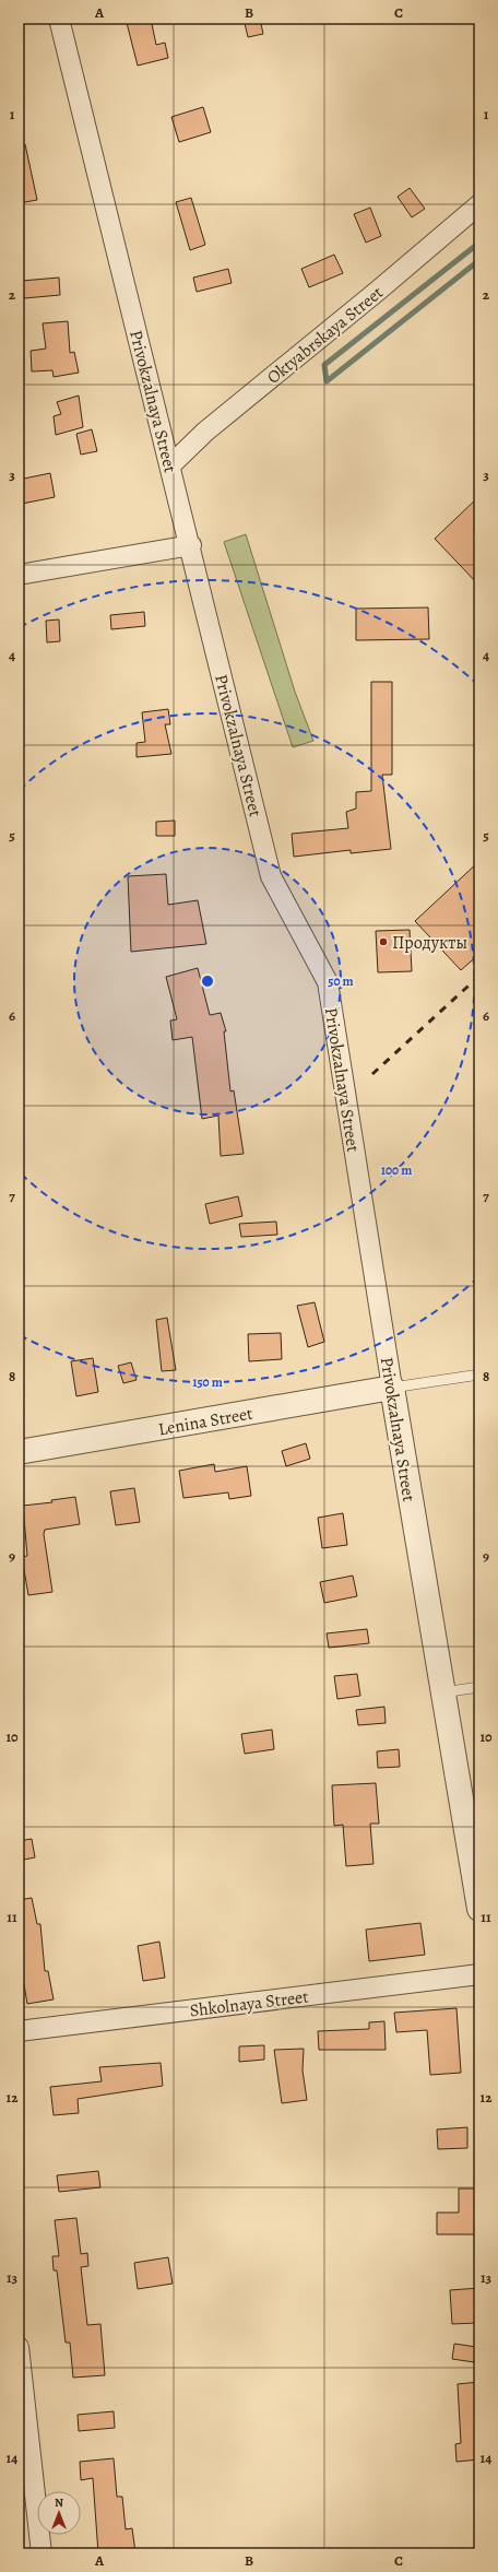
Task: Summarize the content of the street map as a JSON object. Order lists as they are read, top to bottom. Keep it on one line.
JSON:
{"streets":{"street":["Oktyabrskaya Street","Privokzalnaya Street","Lenina Street","Shkolnaya Street"]},"crossings":[["Oktyabrskaya Street","Privokzalnaya Street"],["Privokzalnaya Street","Lenina Street"]],"places":["Продукты"],"north":"top","grid":{"columns":["A","B","C"],"rows":["1","2","3","4","5","6","7","8","9","10","11","12","13","14"]},"rings":["50 m","100 m","150 m"]}
